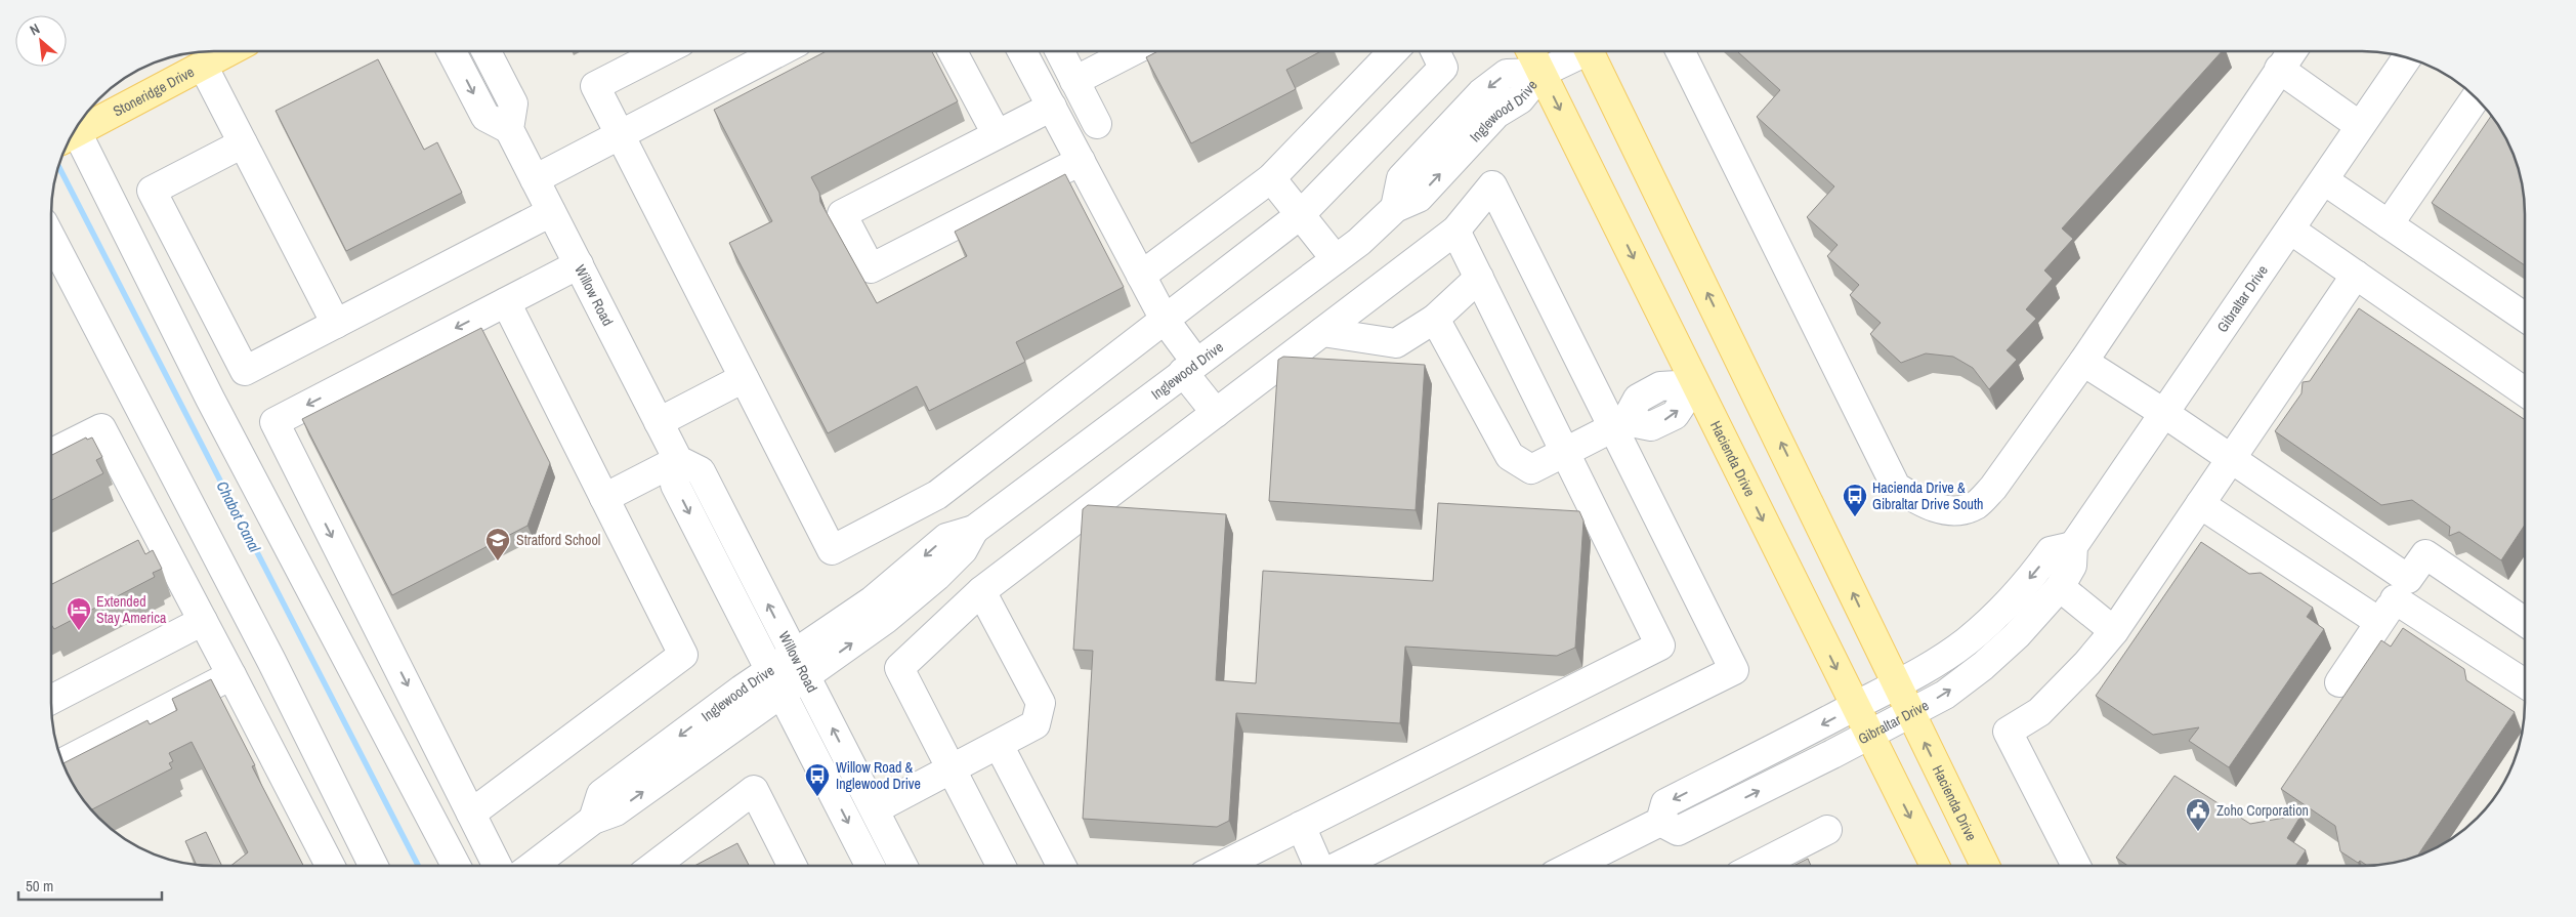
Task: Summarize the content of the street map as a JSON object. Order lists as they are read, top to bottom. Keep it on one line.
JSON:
{"streets":{"main road":["Stoneridge Drive","Hacienda Drive"],"street":["Inglewood Drive","Willow Road","Gibraltar Drive"]},"crossings":[["Inglewood Drive","Willow Road"],["Inglewood Drive","Hacienda Drive"],["Gibraltar Drive","Hacienda Drive"]],"water":["Chabot Canal"],"places":{"bus stop":["Hacienda Drive & Gibraltar Drive South","Willow Road & Inglewood Drive"],"school or university":["Stratford School"],"hotel":["Extended Stay America"],"public building":["Zoho Corporation"]},"scale_bar":"50 m","north":"top left"}
